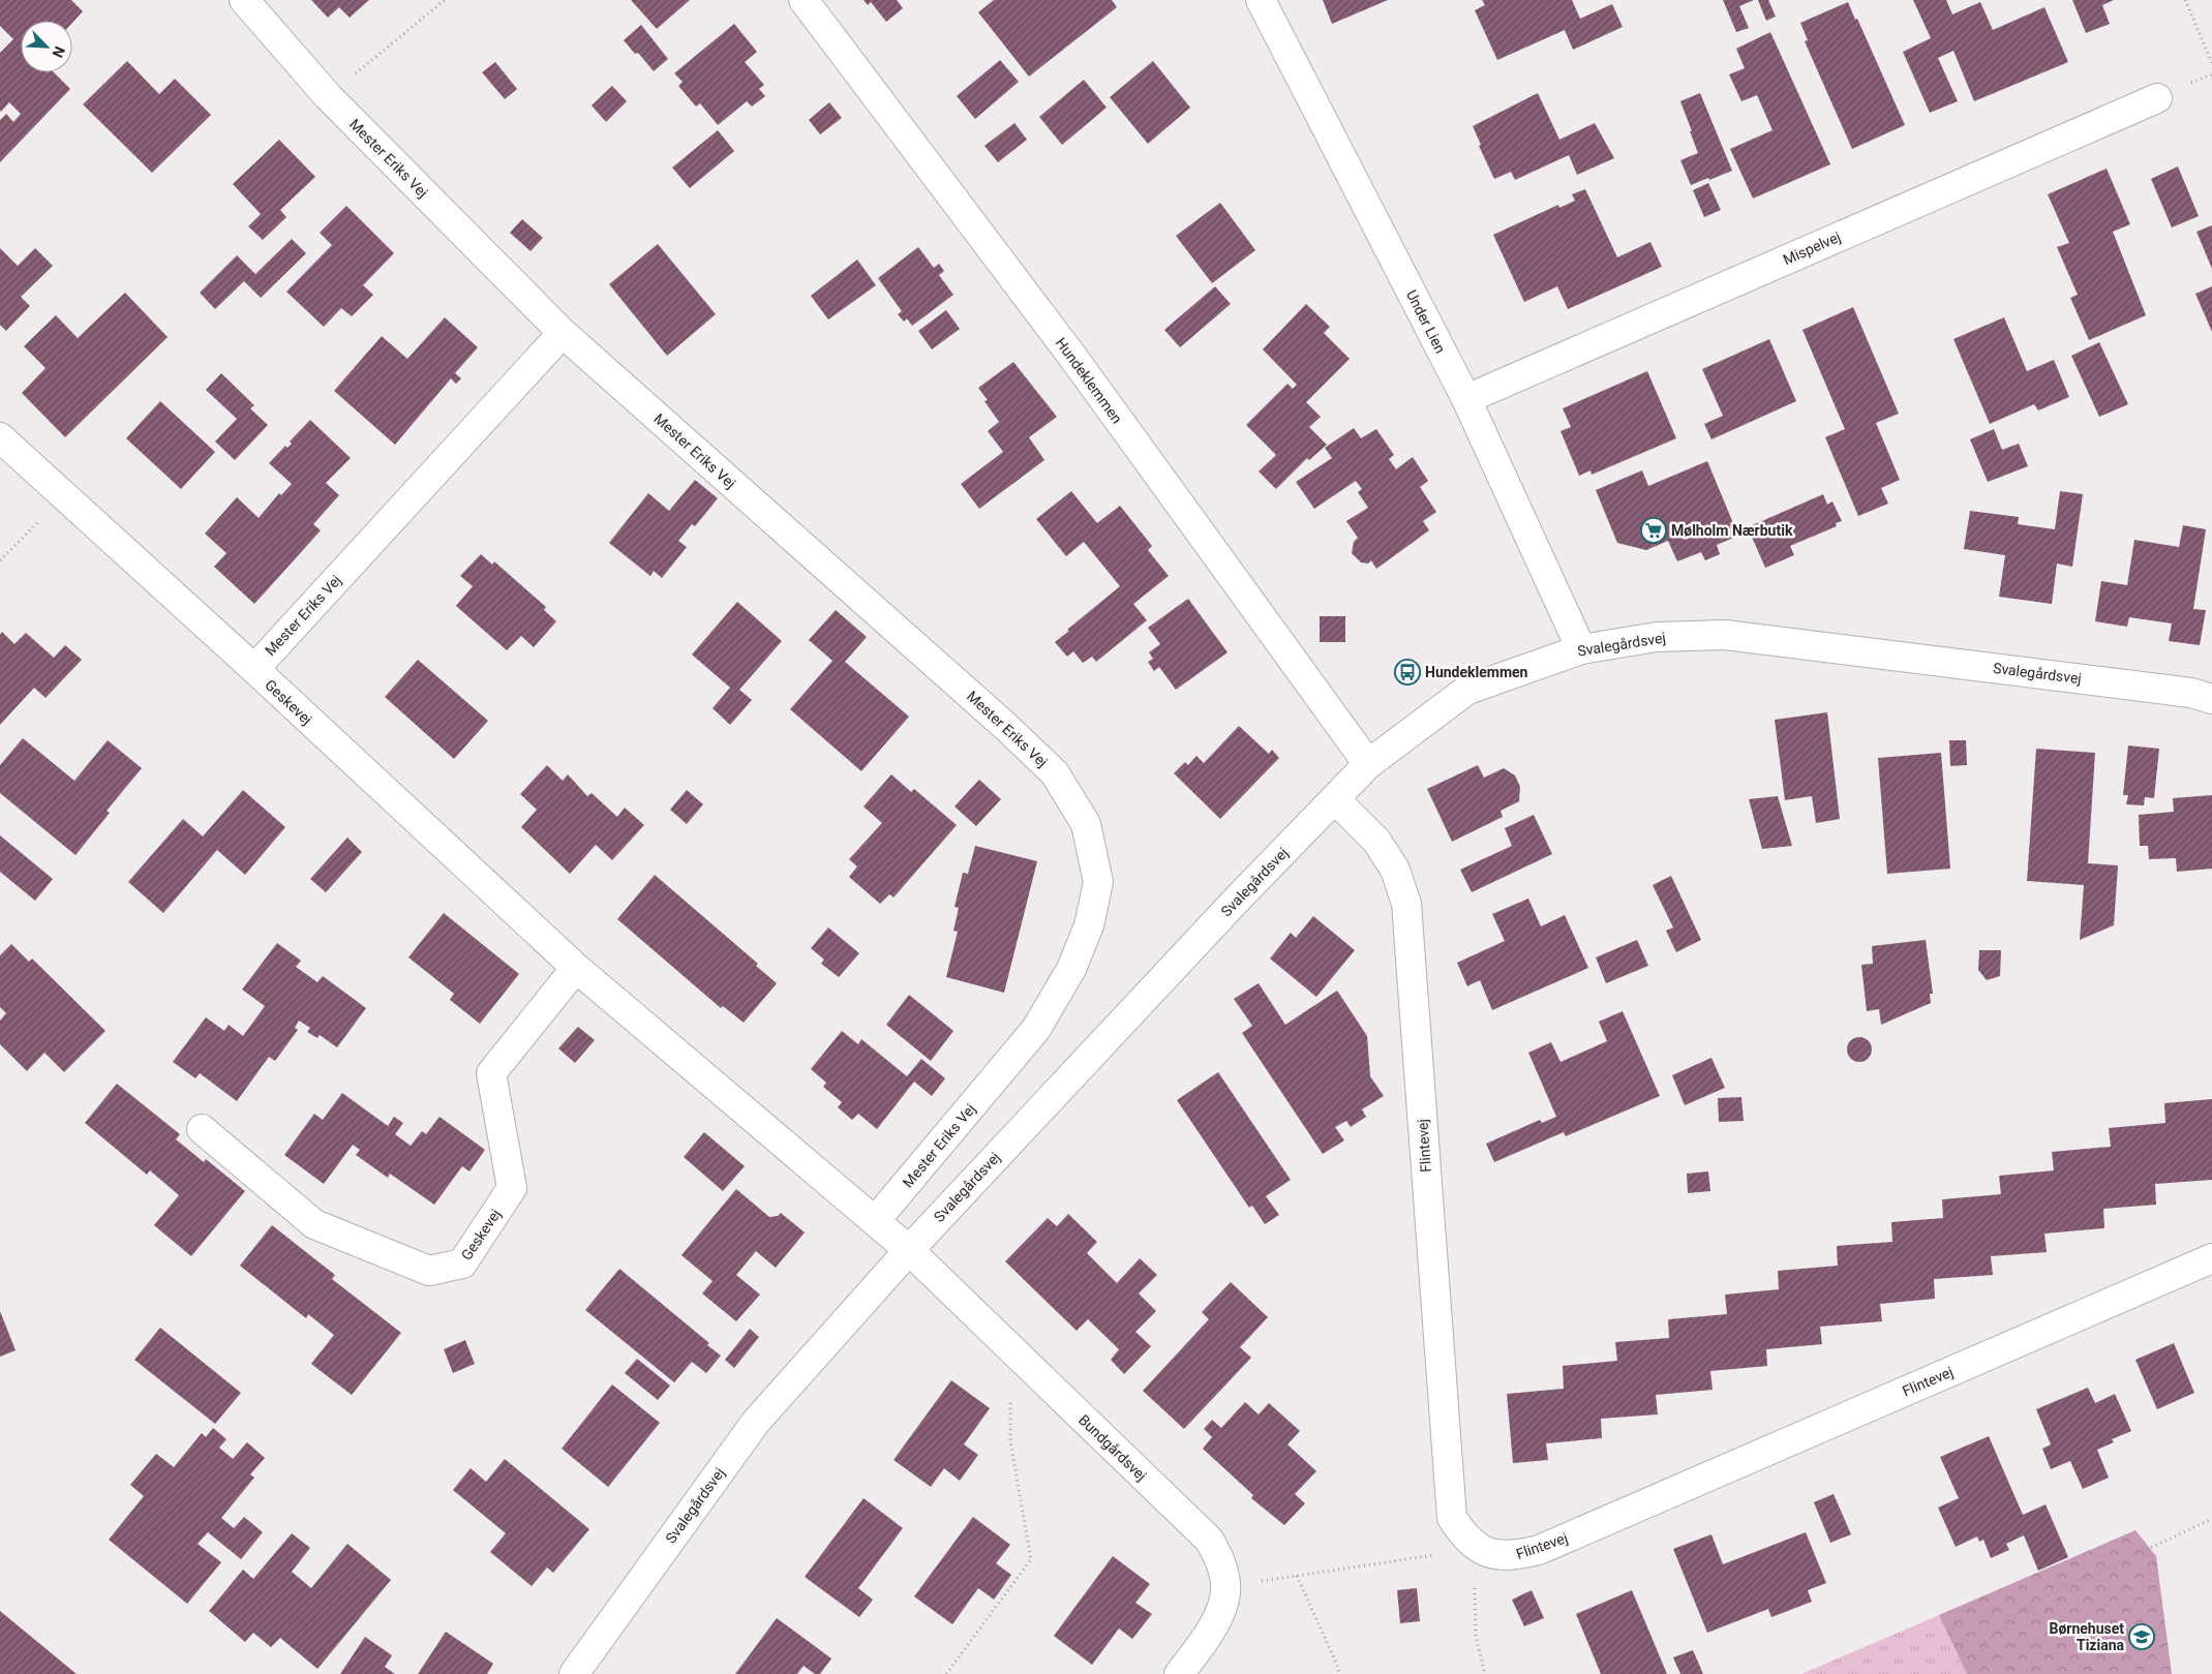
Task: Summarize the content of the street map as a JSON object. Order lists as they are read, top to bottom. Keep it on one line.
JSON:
{"streets":{"street":["Mester Eriks Vej","Mispelvej","Under Lien","Hundeklemmen","Svalegårdsvej","Geskevej","Flintevej","Bundgårdsvej"]},"crossings":[["Mester Eriks Vej","Geskevej"],["Mispelvej","Under Lien"],["Under Lien","Svalegårdsvej"],["Hundeklemmen","Svalegårdsvej"],["Svalegårdsvej","Geskevej"],["Svalegårdsvej","Flintevej"],["Svalegårdsvej","Bundgårdsvej"],["Geskevej","Bundgårdsvej"]],"places":{"supermarket":["Mølholm Nærbutik"],"bus stop":["Hundeklemmen"],"school or university":["Børnehuset Tiziana"]},"north":"bottom right"}
